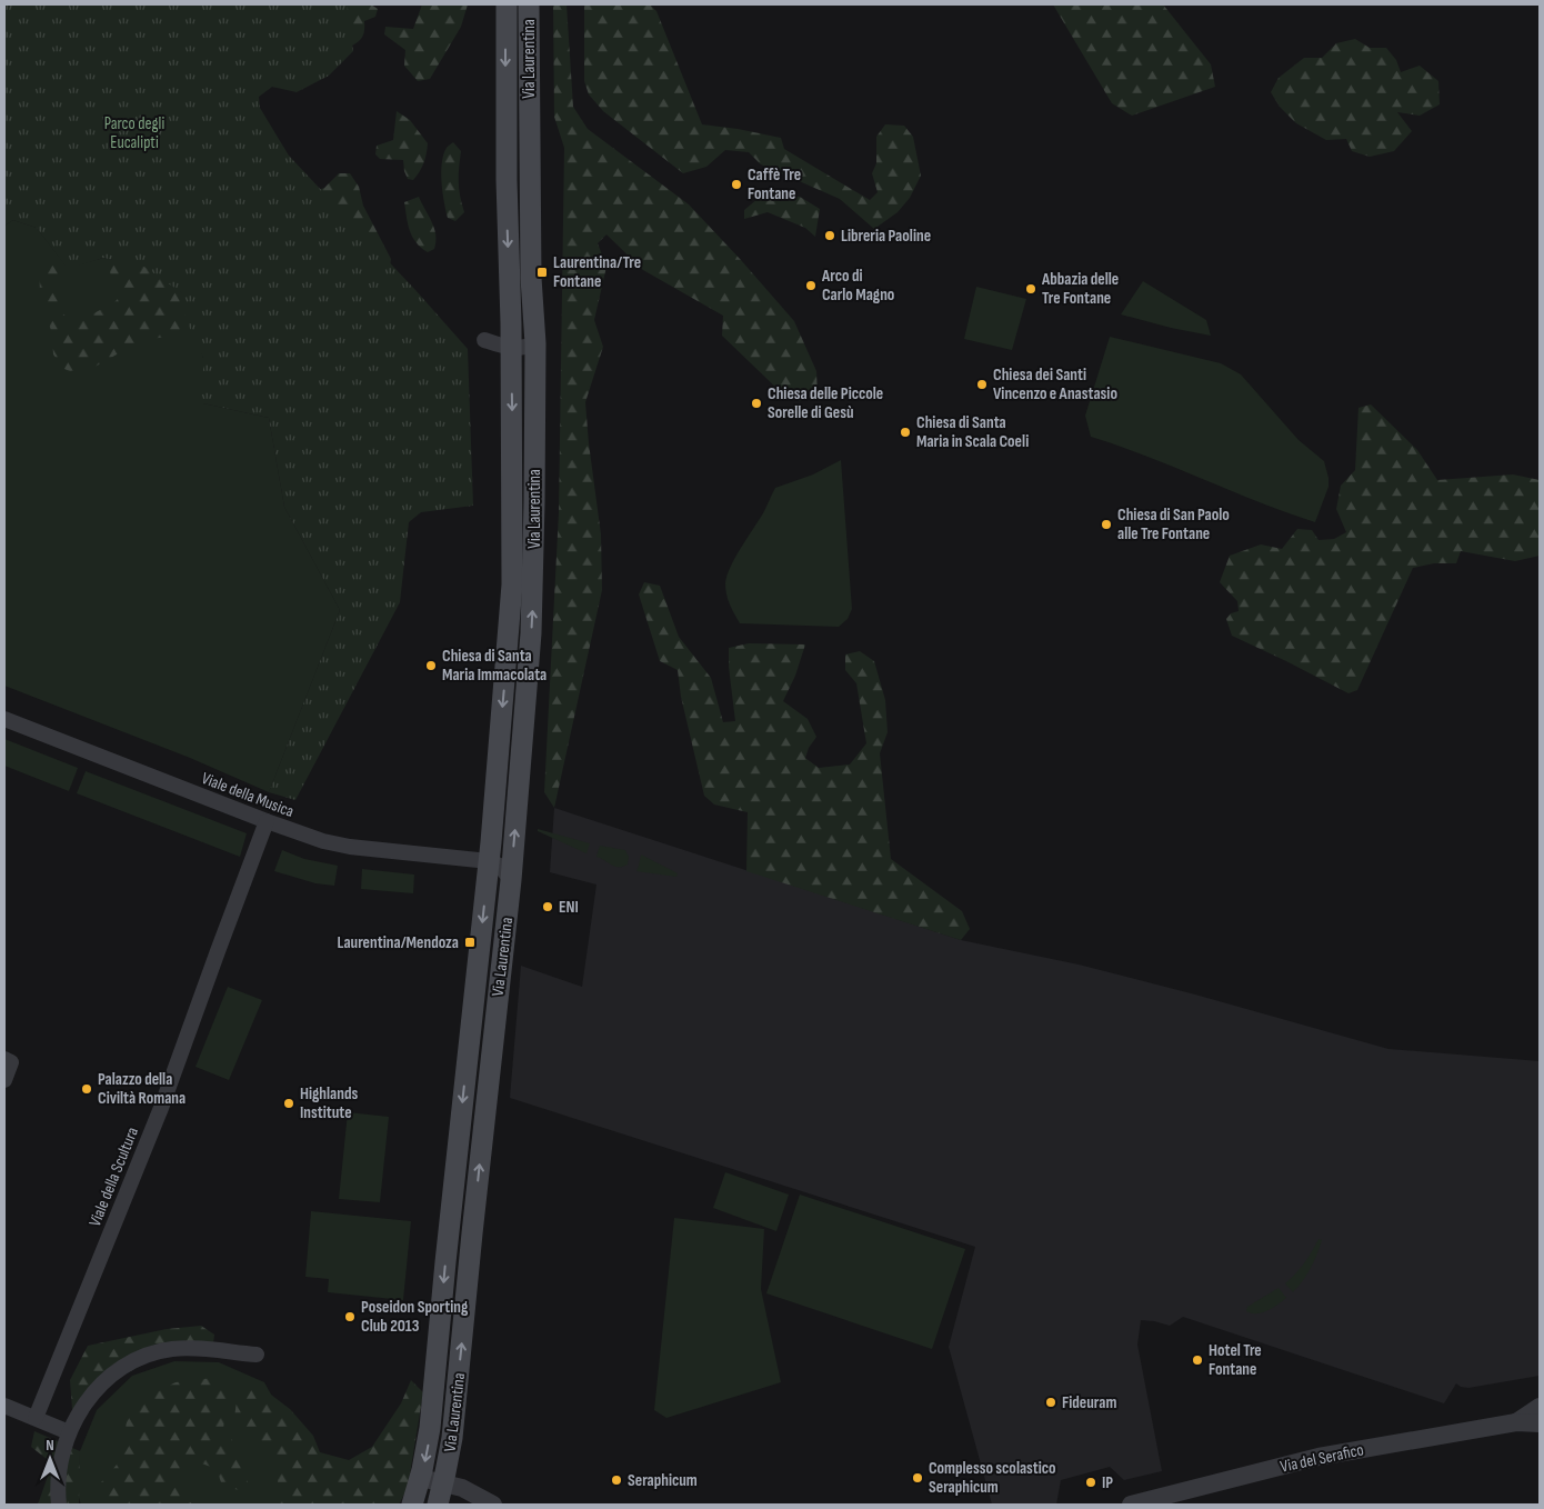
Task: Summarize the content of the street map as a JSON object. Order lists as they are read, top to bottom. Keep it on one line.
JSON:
{"streets":{"main road":["Via Laurentina"],"street":["Viale della Musica","Viale della Scultura","Via del Serafico"]},"crossings":[["Via Laurentina","Viale della Musica"],["Viale della Musica","Viale della Scultura"]],"parks":["Parco degli Eucalipti"],"places":{"other":["Caffè Tre Fontane","Libreria Paoline","Arco di Carlo Magno","Abbazia delle Tre Fontane","Chiesa dei Santi Vincenzo e Anastasio","Chiesa delle Piccole Sorelle di Gesù","Chiesa di Santa Maria in Scala Coeli","Chiesa di San Paolo alle Tre Fontane","Chiesa di Santa Maria Immacolata","ENI","Palazzo della Civiltà Romana","Highlands Institute","Poseidon Sporting Club 2013","Hotel Tre Fontane","Fideuram","Complesso scolastico Seraphicum","Seraphicum","IP"],"transit":["Laurentina/Tre Fontane","Laurentina/Mendoza"]},"north":"top"}
